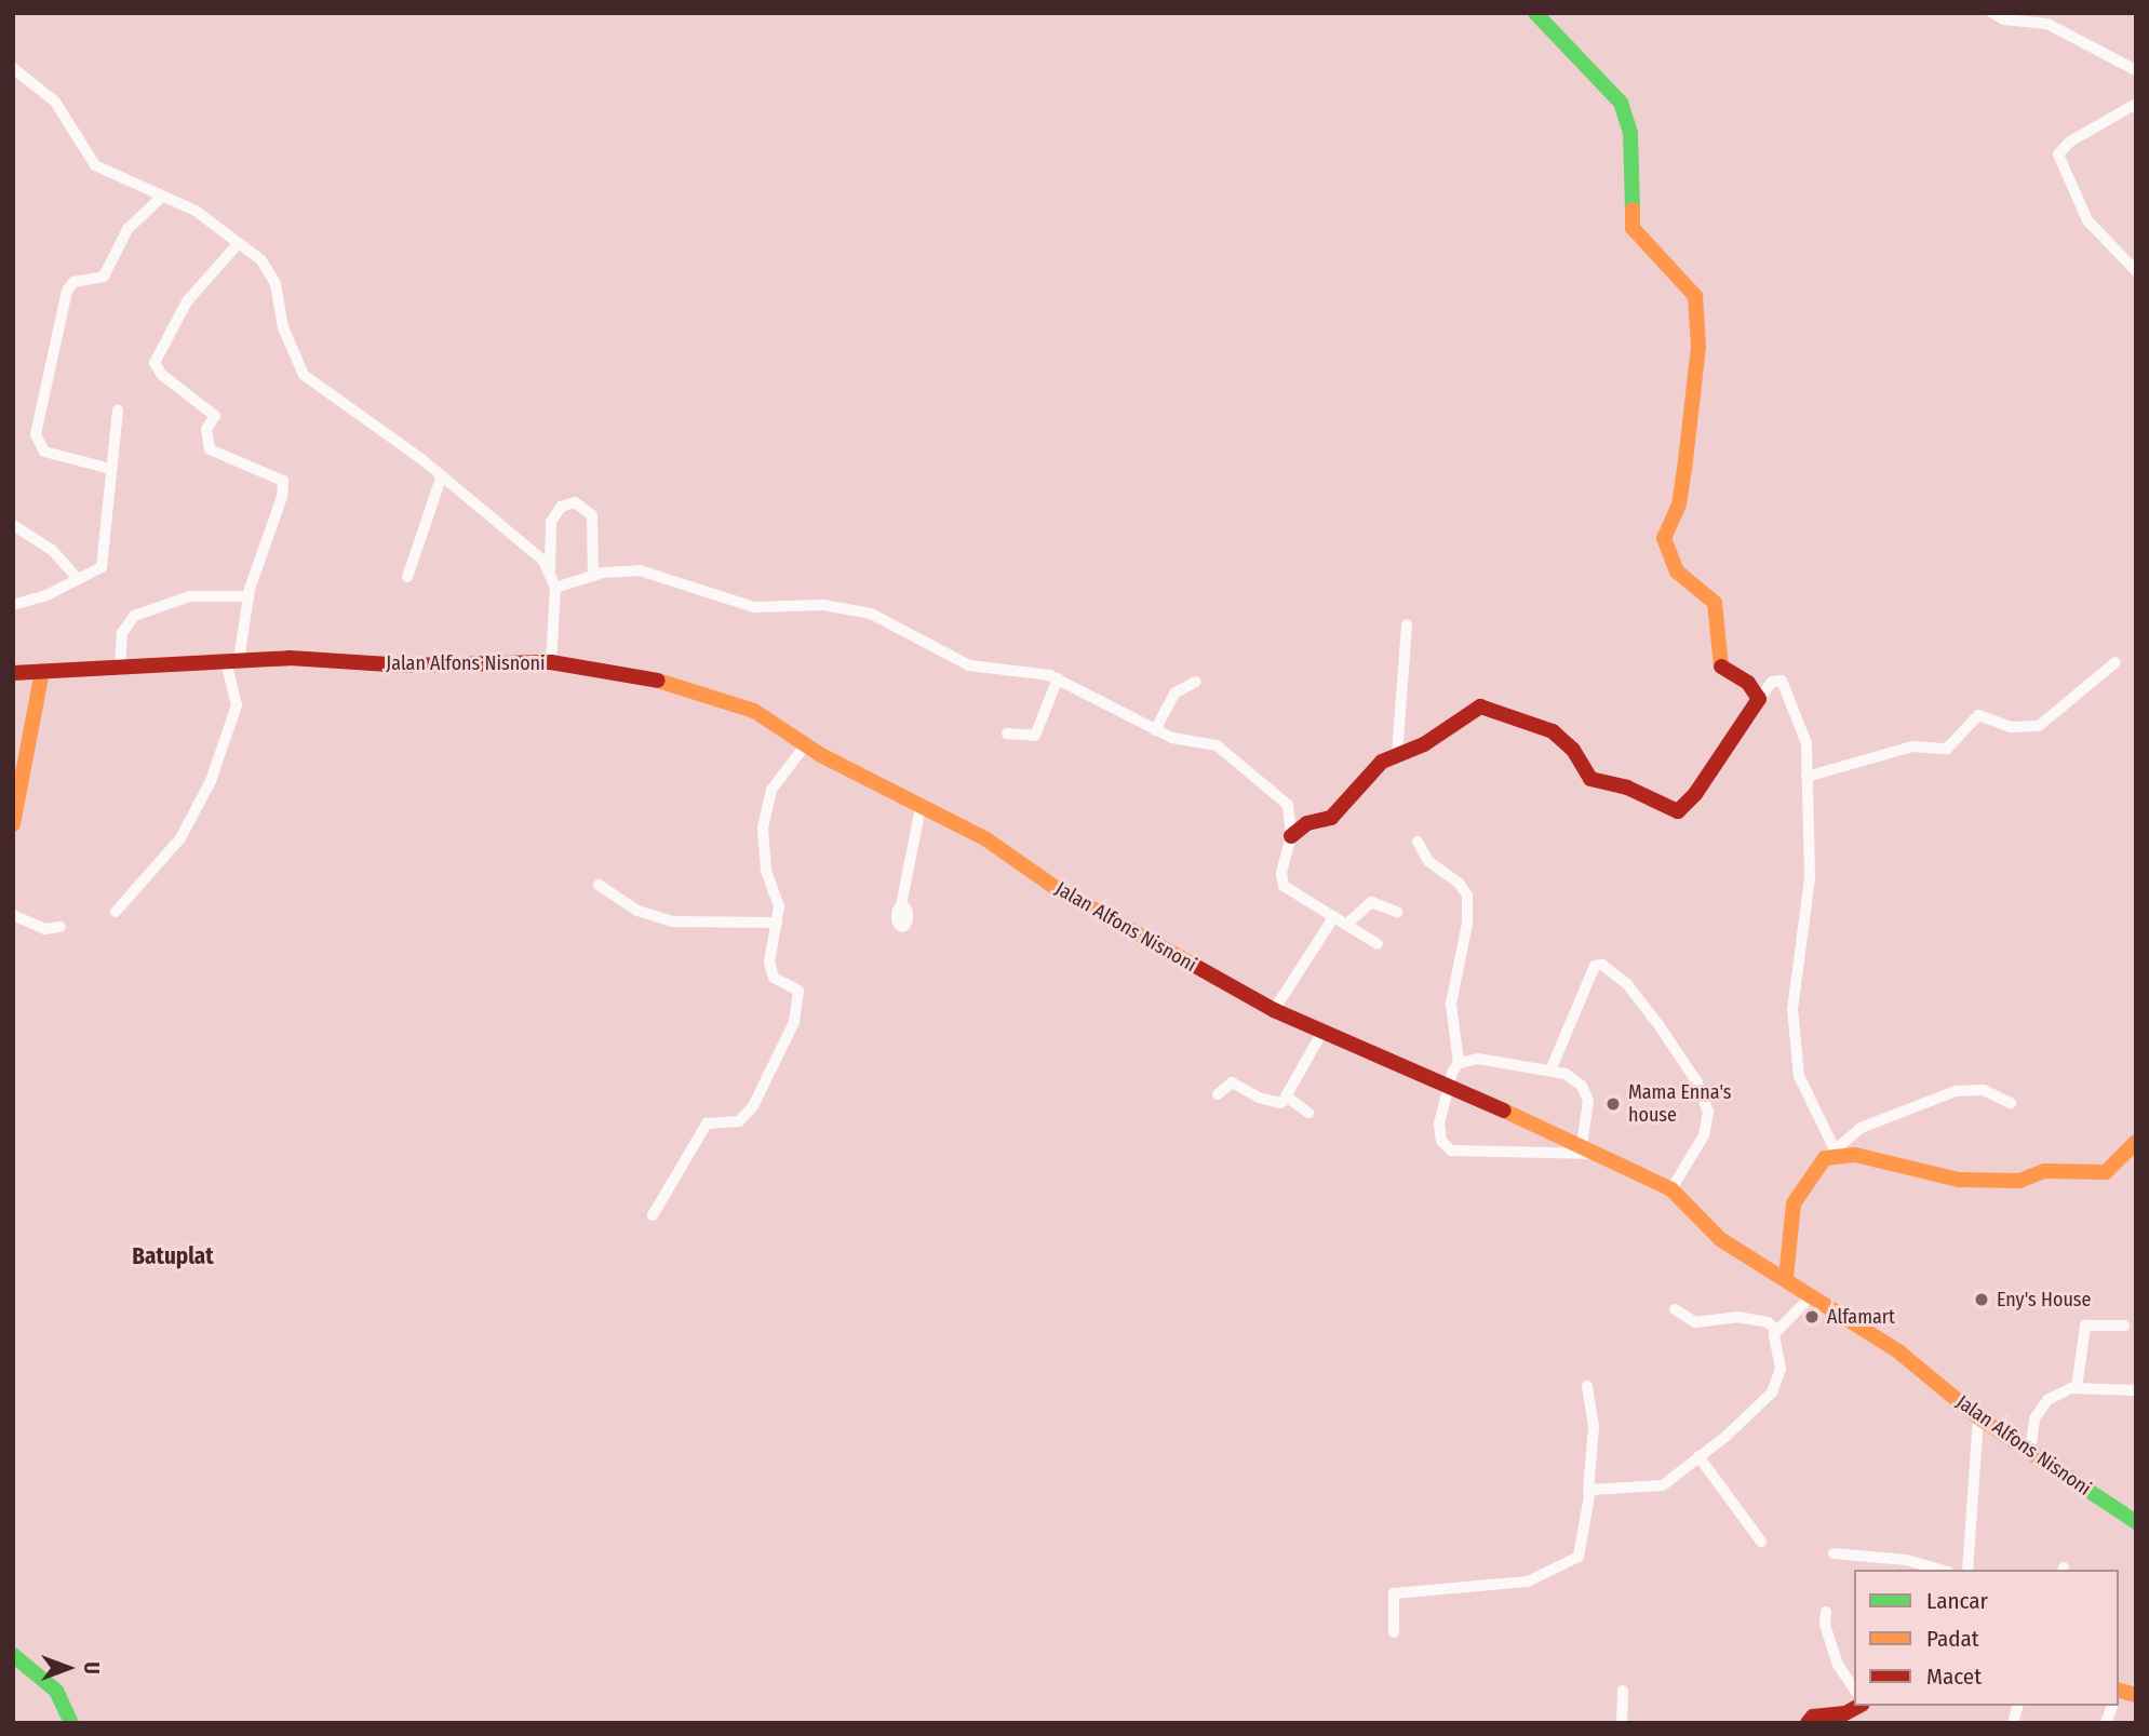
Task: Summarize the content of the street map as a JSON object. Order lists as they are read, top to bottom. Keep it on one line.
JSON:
{"streets":{"main road":["Jalan Alfons Nisnoni"]},"districts":["Batuplat"],"places":["Mama Enna's house","Eny's House","Alfamart"],"legend":["Lancar","Padat","Macet"],"north":"right"}
